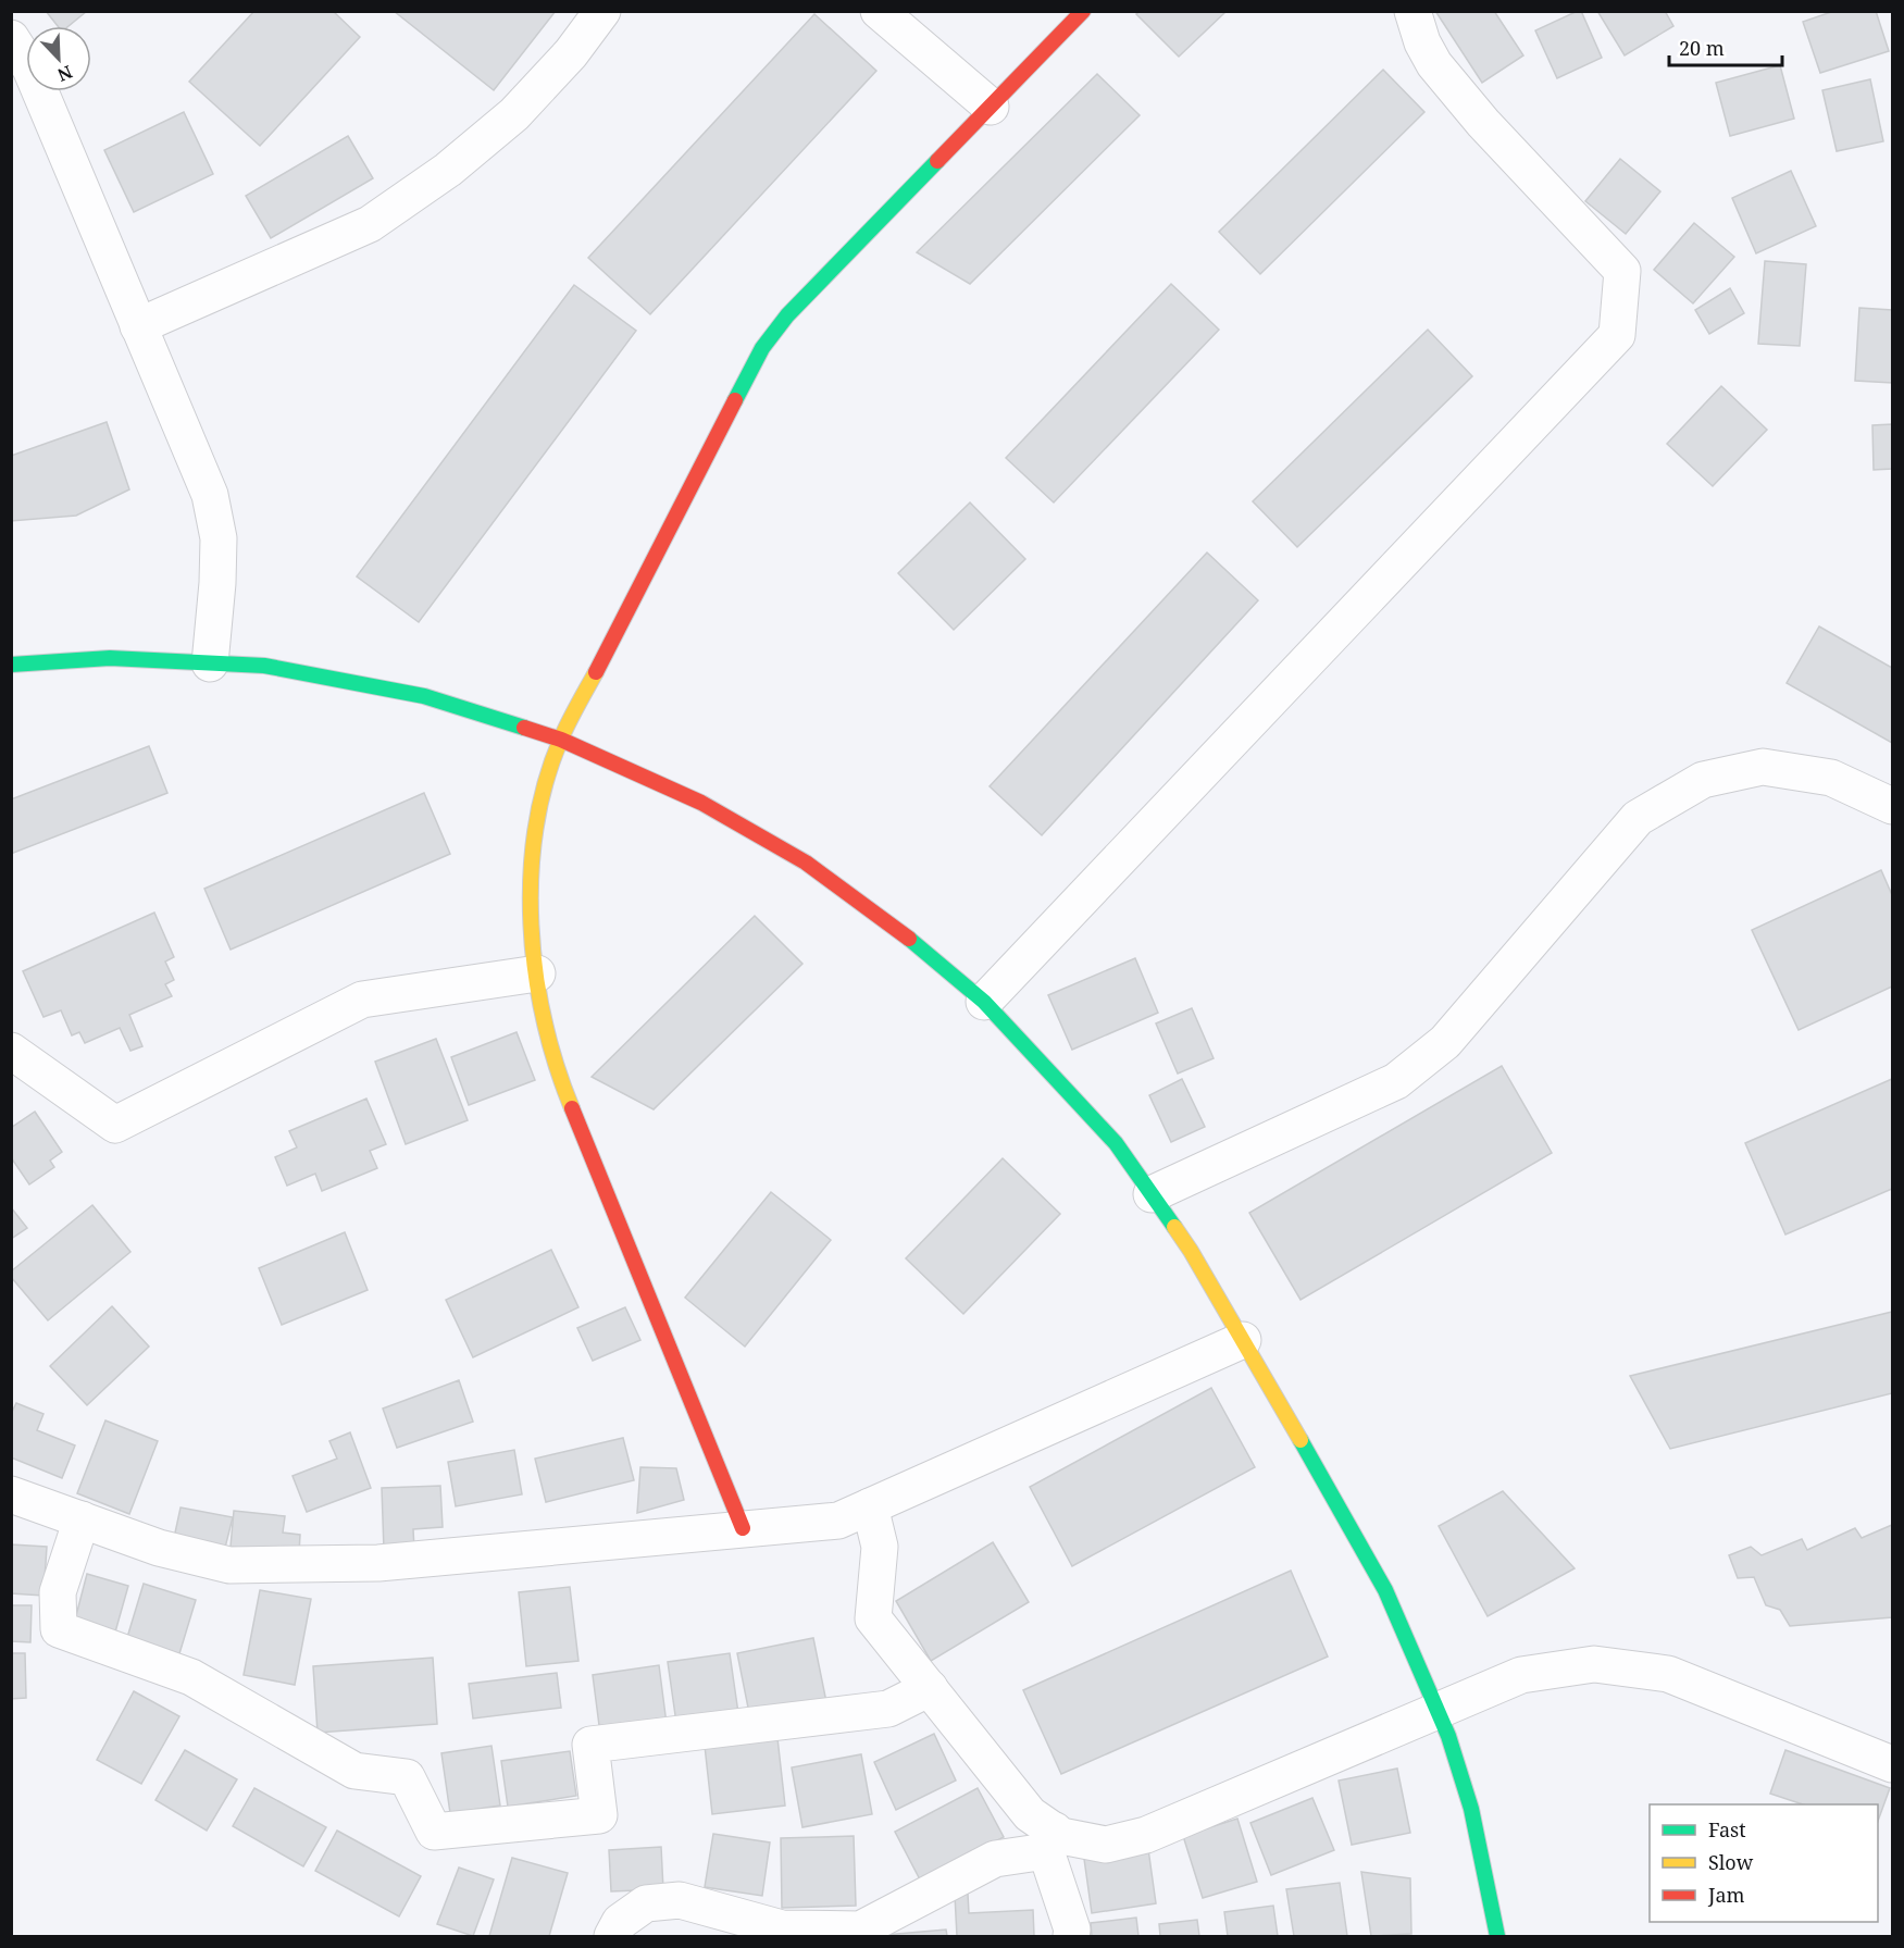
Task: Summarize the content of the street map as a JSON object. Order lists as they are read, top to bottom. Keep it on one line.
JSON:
{"legend":["Fast","Slow","Jam"],"scale_bar":"20 m","north":"bottom right"}
